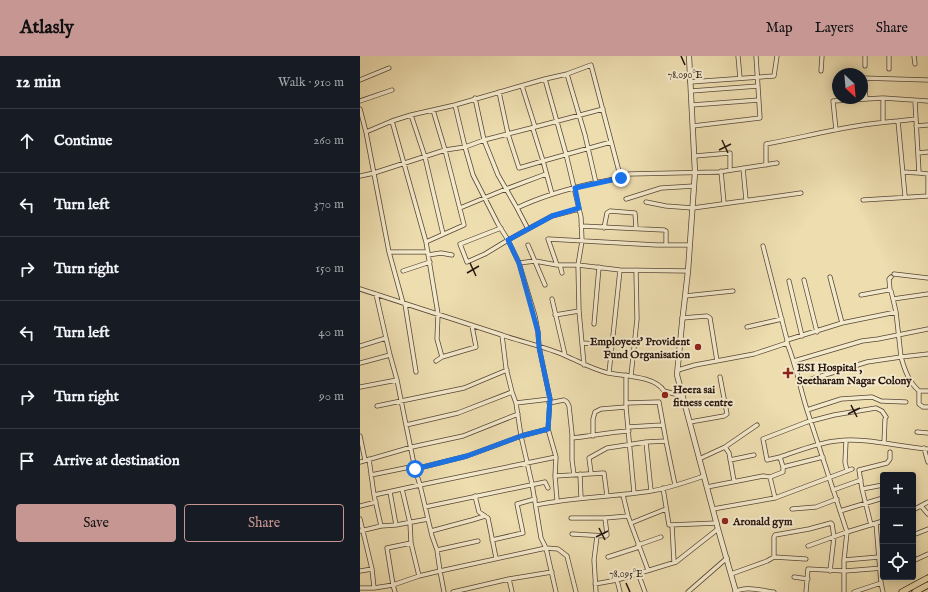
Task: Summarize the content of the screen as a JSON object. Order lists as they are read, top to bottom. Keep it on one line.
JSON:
{"places":{"other":["Employees' Provident Fund Organisation","Heera sai fitness centre","Aronald gym"],"health":["ESI Hospital , Seetharam Nagar Colony"]},"north":"bottom right","page":{"header":"Atlasly","nav":["Map","Layers","Share"],"heading":["12 min","Walk · 910 m"],"list":[["Continue","260 m"],["Turn left","370 m"],["Turn right","150 m"],["Turn left","40 m"],["Turn right","90 m"],"Arrive at destination"],"map_buttons":["+","−"],"buttons":["Save","Share"]},"coordinates":["78.090°E","78.095°E"]}
